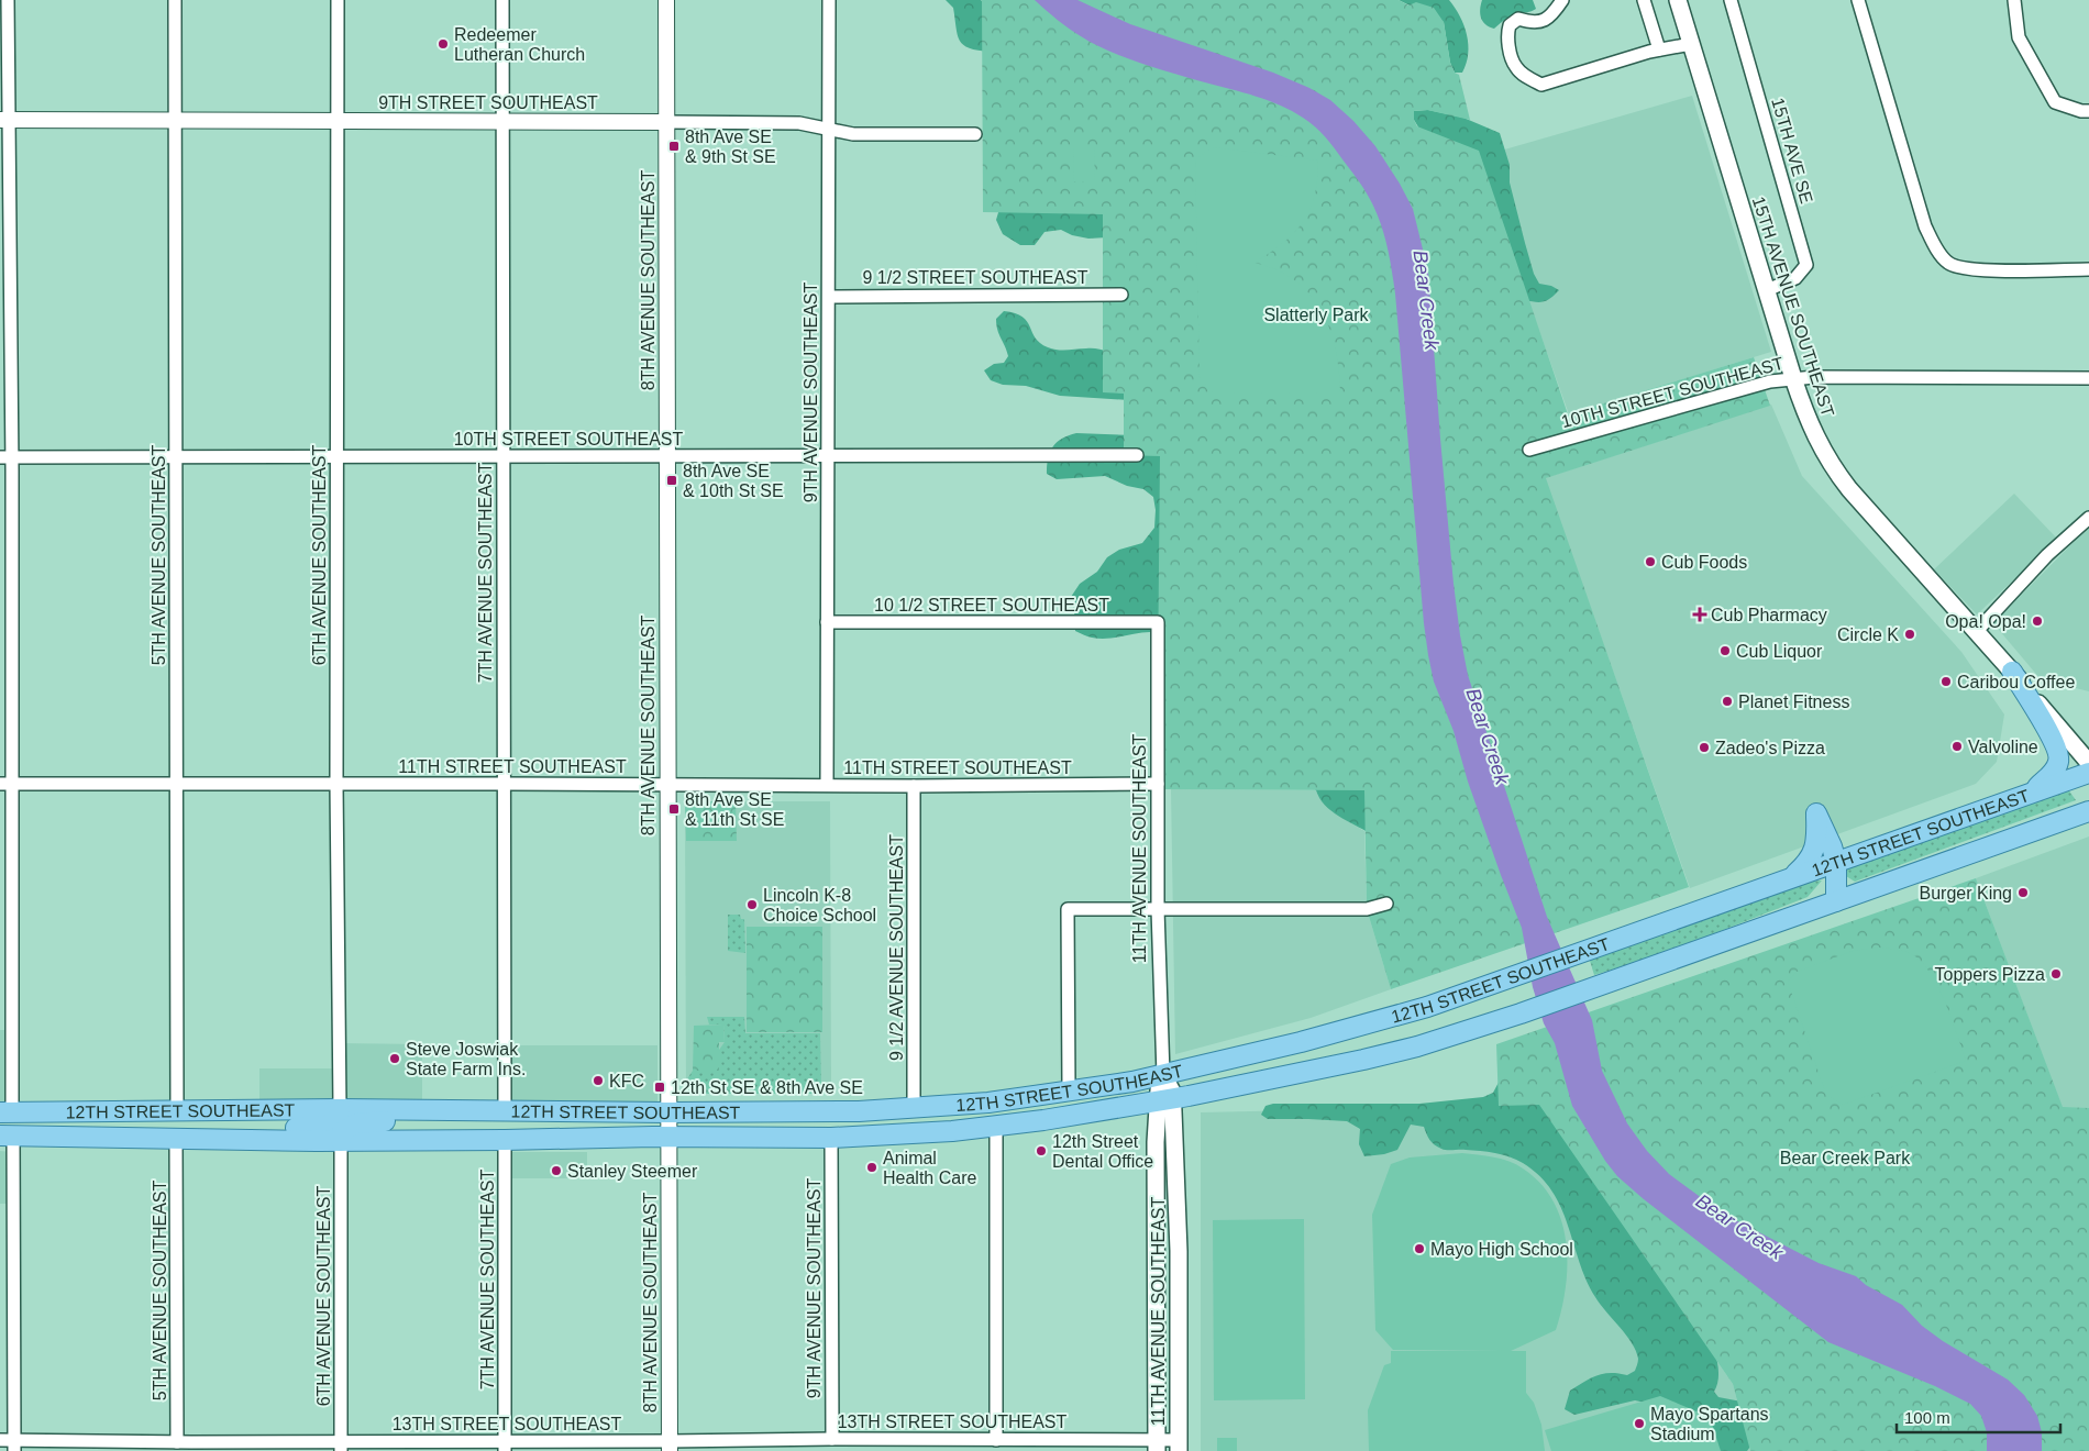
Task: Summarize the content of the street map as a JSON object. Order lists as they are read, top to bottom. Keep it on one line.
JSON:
{"streets":{"main road":["15TH AVENUE SOUTHEAST","12TH STREET SOUTHEAST","11TH AVENUE SOUTHEAST"],"street":["9TH STREET SOUTHEAST","15TH AVE SE","9 1/2 STREET SOUTHEAST","8TH AVENUE SOUTHEAST","9TH AVENUE SOUTHEAST","10TH STREET SOUTHEAST","5TH AVENUE SOUTHEAST","6TH AVENUE SOUTHEAST","7TH AVENUE SOUTHEAST","10 1/2 STREET SOUTHEAST","11TH STREET SOUTHEAST","9 1/2 AVENUE SOUTHEAST","13TH STREET SOUTHEAST"]},"crossings":[["9TH STREET SOUTHEAST","8TH AVENUE SOUTHEAST"],["9TH STREET SOUTHEAST","9TH AVENUE SOUTHEAST"],["9TH STREET SOUTHEAST","5TH AVENUE SOUTHEAST"],["9TH STREET SOUTHEAST","6TH AVENUE SOUTHEAST"],["9TH STREET SOUTHEAST","7TH AVENUE SOUTHEAST"],["15TH AVE SE","15TH AVENUE SOUTHEAST"],["9 1/2 STREET SOUTHEAST","9TH AVENUE SOUTHEAST"],["8TH AVENUE SOUTHEAST","10TH STREET SOUTHEAST"],["8TH AVENUE SOUTHEAST","11TH STREET SOUTHEAST"],["8TH AVENUE SOUTHEAST","12TH STREET SOUTHEAST"],["8TH AVENUE SOUTHEAST","13TH STREET SOUTHEAST"],["15TH AVENUE SOUTHEAST","10TH STREET SOUTHEAST"],["9TH AVENUE SOUTHEAST","10TH STREET SOUTHEAST"],["9TH AVENUE SOUTHEAST","10 1/2 STREET SOUTHEAST"],["9TH AVENUE SOUTHEAST","11TH STREET SOUTHEAST"],["9TH AVENUE SOUTHEAST","12TH STREET SOUTHEAST"],["9TH AVENUE SOUTHEAST","13TH STREET SOUTHEAST"],["10TH STREET SOUTHEAST","5TH AVENUE SOUTHEAST"],["10TH STREET SOUTHEAST","6TH AVENUE SOUTHEAST"],["10TH STREET SOUTHEAST","7TH AVENUE SOUTHEAST"],["5TH AVENUE SOUTHEAST","11TH STREET SOUTHEAST"],["5TH AVENUE SOUTHEAST","12TH STREET SOUTHEAST"],["5TH AVENUE SOUTHEAST","13TH STREET SOUTHEAST"],["6TH AVENUE SOUTHEAST","11TH STREET SOUTHEAST"],["6TH AVENUE SOUTHEAST","12TH STREET SOUTHEAST"],["6TH AVENUE SOUTHEAST","13TH STREET SOUTHEAST"],["7TH AVENUE SOUTHEAST","11TH STREET SOUTHEAST"],["7TH AVENUE SOUTHEAST","12TH STREET SOUTHEAST"],["7TH AVENUE SOUTHEAST","13TH STREET SOUTHEAST"],["10 1/2 STREET SOUTHEAST","11TH AVENUE SOUTHEAST"],["11TH STREET SOUTHEAST","11TH AVENUE SOUTHEAST"],["11TH STREET SOUTHEAST","9 1/2 AVENUE SOUTHEAST"],["12TH STREET SOUTHEAST","11TH AVENUE SOUTHEAST"],["12TH STREET SOUTHEAST","9 1/2 AVENUE SOUTHEAST"],["11TH AVENUE SOUTHEAST","13TH STREET SOUTHEAST"]],"water":["Bear Creek"],"parks":["Slatterly Park","Bear Creek Park"],"places":{"other":["Redeemer Lutheran Church","Cub Foods","Opa! Opa!","Circle K","Cub Liquor","Caribou Coffee","Planet Fitness","Valvoline","Zadeo's Pizza","Burger King","Lincoln K-8 Choice School","Toppers Pizza","Steve Joswiak State Farm Ins.","KFC","12th Street Dental Office","Animal Health Care","Stanley Steemer","Mayo High School","Mayo Spartans Stadium"],"transit":["8th Ave SE & 9th St SE","8th Ave SE & 10th St SE","8th Ave SE & 11th St SE","12th St SE & 8th Ave SE"],"health":["Cub Pharmacy"]},"scale_bar":"100 m"}
